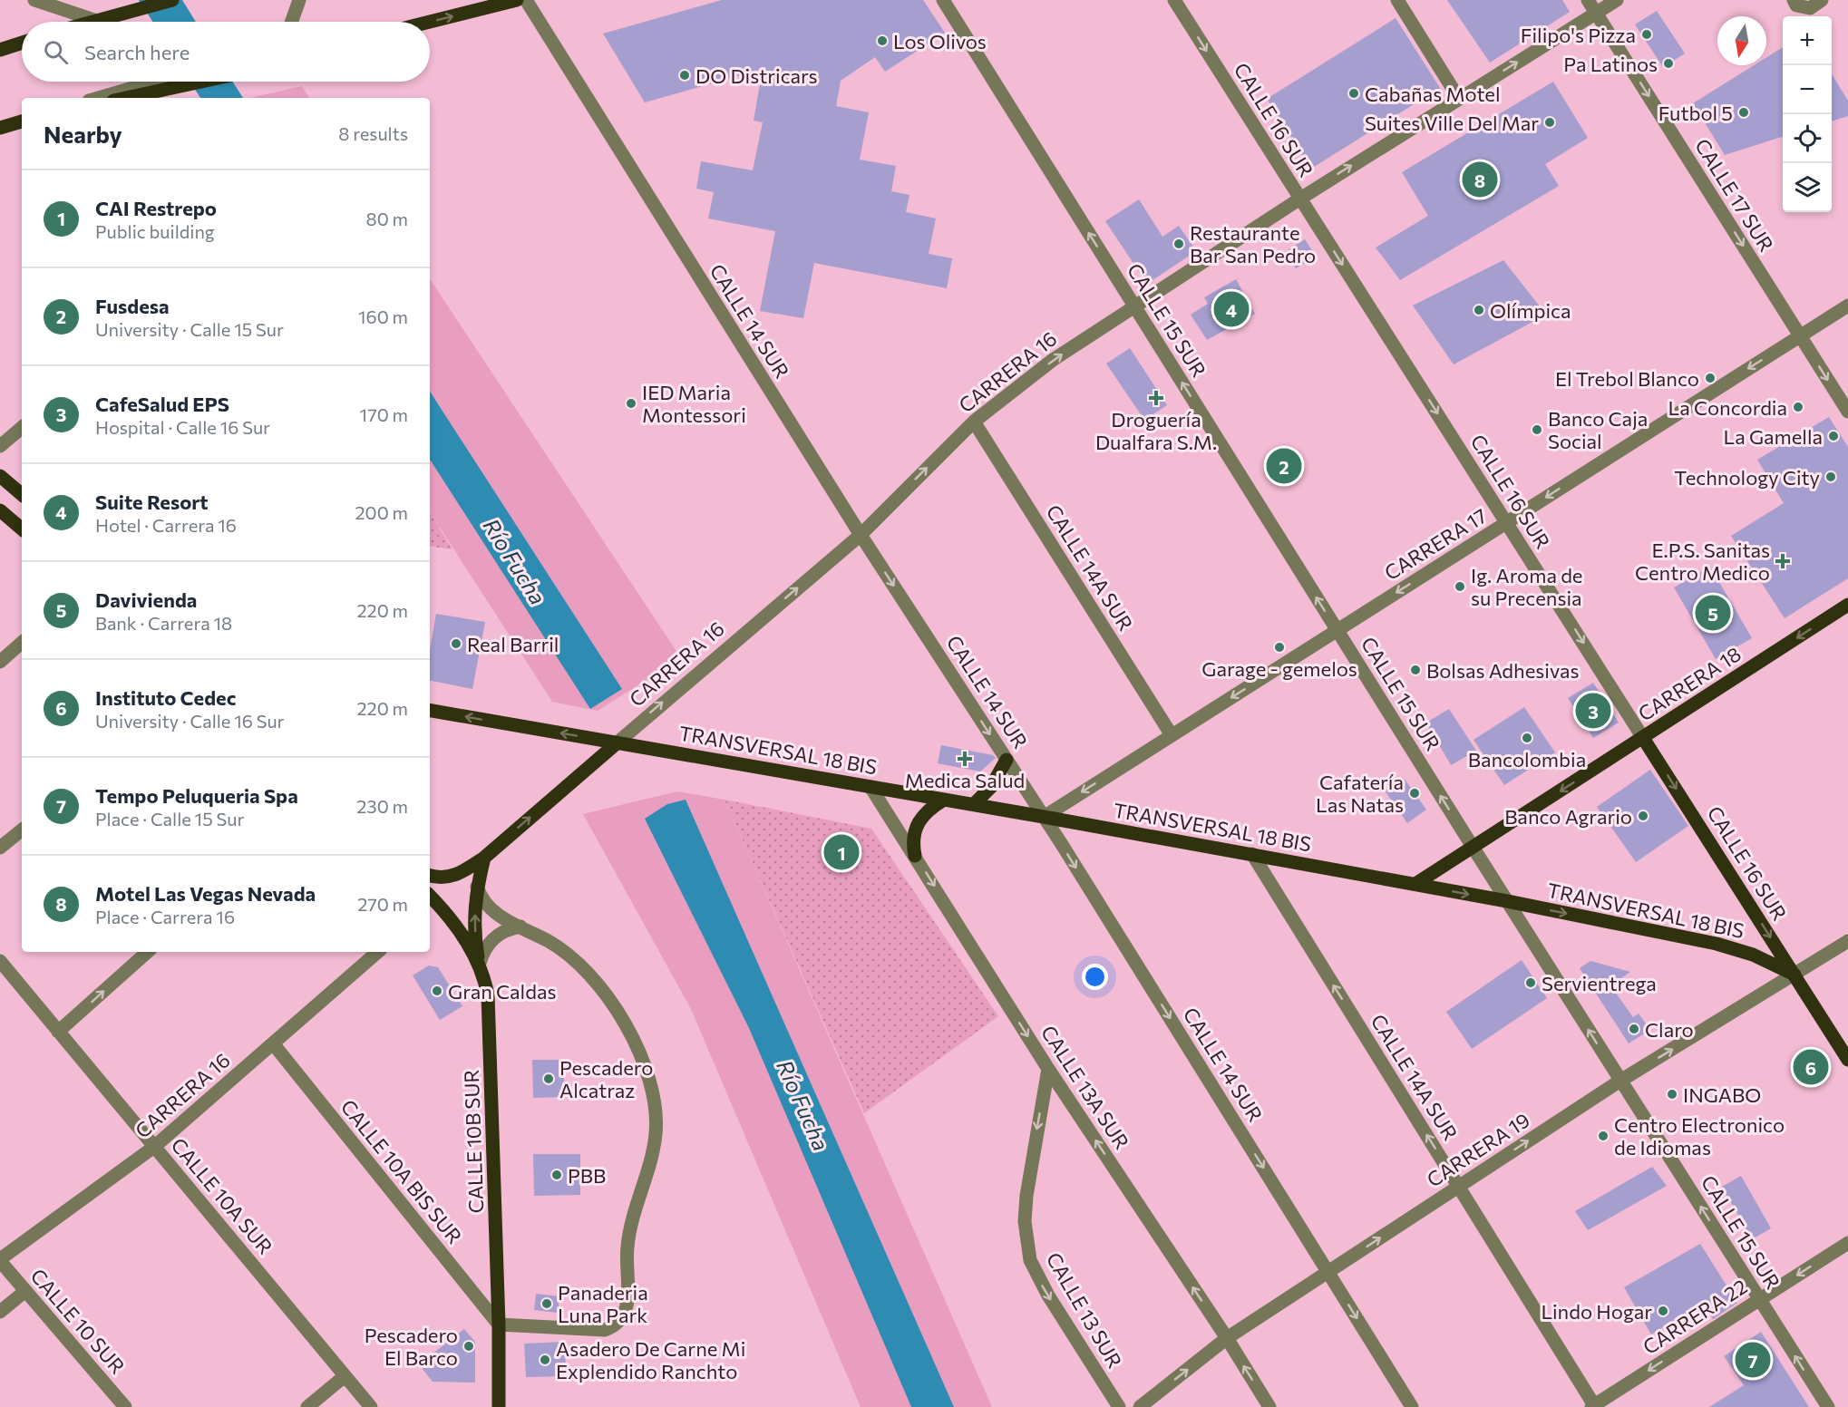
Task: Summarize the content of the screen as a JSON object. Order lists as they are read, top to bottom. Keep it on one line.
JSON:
{"streets":{"main road":["CALLE 16 SUR","CARRERA 16","CARRERA 18","TRANSVERSAL 18 BIS","CALLE 10B SUR"],"street":["CALLE 17 SUR","CALLE 15 SUR","CALLE 14 SUR","CARRERA 17","CALLE 14A SUR","CALLE 13A SUR","CARRERA 19","CALLE 10A BIS SUR","CALLE 10A SUR","CALLE 13 SUR","CARRERA 22","CALLE 10 SUR"]},"crossings":[["CALLE 16 SUR","CARRERA 16"],["CALLE 16 SUR","CARRERA 17"],["CALLE 16 SUR","CARRERA 18"],["CALLE 16 SUR","TRANSVERSAL 18 BIS"],["CALLE 16 SUR","CARRERA 19"],["CALLE 17 SUR","CARRERA 16"],["CALLE 17 SUR","CARRERA 17"],["CALLE 15 SUR","CARRERA 16"],["CALLE 15 SUR","CARRERA 17"],["CALLE 15 SUR","CARRERA 18"],["CALLE 15 SUR","TRANSVERSAL 18 BIS"],["CALLE 15 SUR","CARRERA 19"],["CALLE 15 SUR","CARRERA 22"],["CALLE 14 SUR","CARRERA 16"],["CALLE 14 SUR","CARRERA 17"],["CALLE 14 SUR","TRANSVERSAL 18 BIS"],["CALLE 14 SUR","CARRERA 19"],["CARRERA 16","CALLE 14A SUR"],["CARRERA 16","TRANSVERSAL 18 BIS"],["CARRERA 16","CALLE 10A BIS SUR"],["CARRERA 16","CALLE 10A SUR"],["CARRERA 16","CALLE 10 SUR"],["CARRERA 17","CALLE 14A SUR"],["CARRERA 17","TRANSVERSAL 18 BIS"],["CALLE 14A SUR","TRANSVERSAL 18 BIS"],["CALLE 14A SUR","CARRERA 19"],["CALLE 14A SUR","CARRERA 22"],["CARRERA 18","TRANSVERSAL 18 BIS"],["TRANSVERSAL 18 BIS","CALLE 13A SUR"],["TRANSVERSAL 18 BIS","CARRERA 19"],["CALLE 13A SUR","CARRERA 19"],["CALLE 13A SUR","CALLE 13 SUR"],["CALLE 10B SUR","CALLE 10A BIS SUR"]],"one_way":["CALLE 16 SUR","CALLE 17 SUR","CALLE 15 SUR","CALLE 14 SUR","CARRERA 16","CARRERA 17","CALLE 14A SUR","CARRERA 18","CARRERA 19","CALLE 13 SUR","CARRERA 22"],"water":["Río Fucha"],"places":{"other":["Filipo's Pizza","Los Olivos","Pa Latinos","DO Districars","Cabañas Motel","Futbol 5","Suites Ville Del Mar","Restaurante Bar San Pedro","Olímpica","El Trebol Blanco","IED Maria Montessori","La Concordia","Banco Caja Social","La Gamella","Technology City","Ig. Aroma de su Precensia","Real Barril","Garage - gemelos","Bolsas Adhesivas","Bancolombia","Cafatería Las Natas","Banco Agrario","Servientrega","Gran Caldas","Claro","Pescadero Alcatraz","INGABO","Centro Electronico de Idiomas","PBB","Panaderia Luna Park","Lindo Hogar","Pescadero El Barco","Asadero De Carne Mi Explendido Ranchto"],"health":["Droguería Dualfara S.M.","E.P.S. Sanitas Centro Medico","Medica Salud"]},"north":"bottom","page":{"map_buttons":["+","−"],"search":"Search here","heading":["Nearby","8 results"],"pins":["8","4","2","5","3","1","6","7"],"list":[{"mark":"1","name":"CAI Restrepo","note":"Public building","value":"80 m"},{"mark":"2","name":"Fusdesa","note":"University · Calle 15 Sur","value":"160 m"},{"mark":"3","name":"CafeSalud EPS","note":"Hospital · Calle 16 Sur","value":"170 m"},{"mark":"4","name":"Suite Resort","note":"Hotel · Carrera 16","value":"200 m"},{"mark":"5","name":"Davivienda","note":"Bank · Carrera 18","value":"220 m"},{"mark":"6","name":"Instituto Cedec","note":"University · Calle 16 Sur","value":"220 m"},{"mark":"7","name":"Tempo Peluqueria Spa","note":"Place · Calle 15 Sur","value":"230 m"},{"mark":"8","name":"Motel Las Vegas Nevada","note":"Place · Carrera 16","value":"270 m"}]}}
